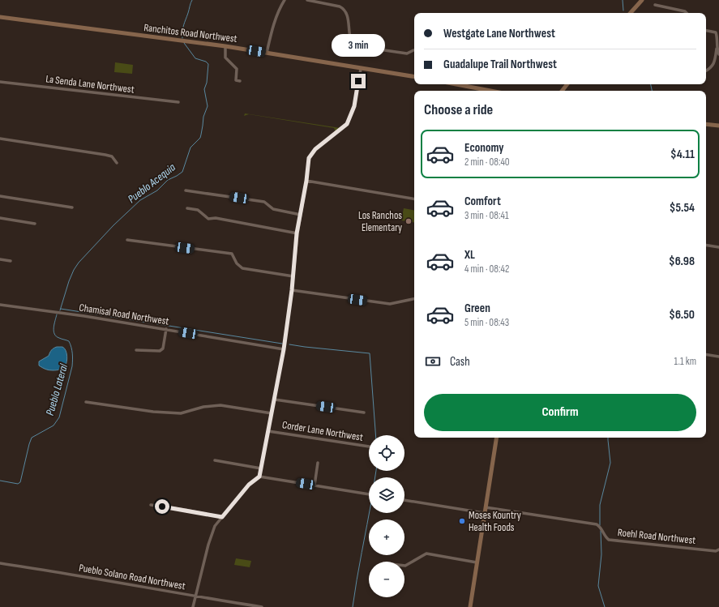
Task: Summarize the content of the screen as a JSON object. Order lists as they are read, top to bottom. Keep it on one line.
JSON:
{"streets":{"street":["Ranchitos Road Northwest","La Senda Lane Northwest","Chamisal Road Northwest","Corder Lane Northwest","Roehl Road Northwest","Pueblo Solano Road Northwest"]},"water":["Pueblo Acequia","Pueblo Lateral"],"places":["Los Ranchos Elementary","Moses Kountry Health Foods"],"page":{"banner":["Westgate Lane Northwest","Guadalupe Trail Northwest"],"bubble":"3 min","heading":"Choose a ride","list":[{"name":"Economy","note":"2 min · 08:40","value":"$4.11"},{"name":"Comfort","note":"3 min · 08:41","value":"$5.54"},{"name":"XL","note":"4 min · 08:42","value":"$6.98"},{"name":"Green","note":"5 min · 08:43","value":"$6.50"}],"pay":["Cash","1.1 km"],"buttons":"Confirm","map_buttons":["+","−"]}}
